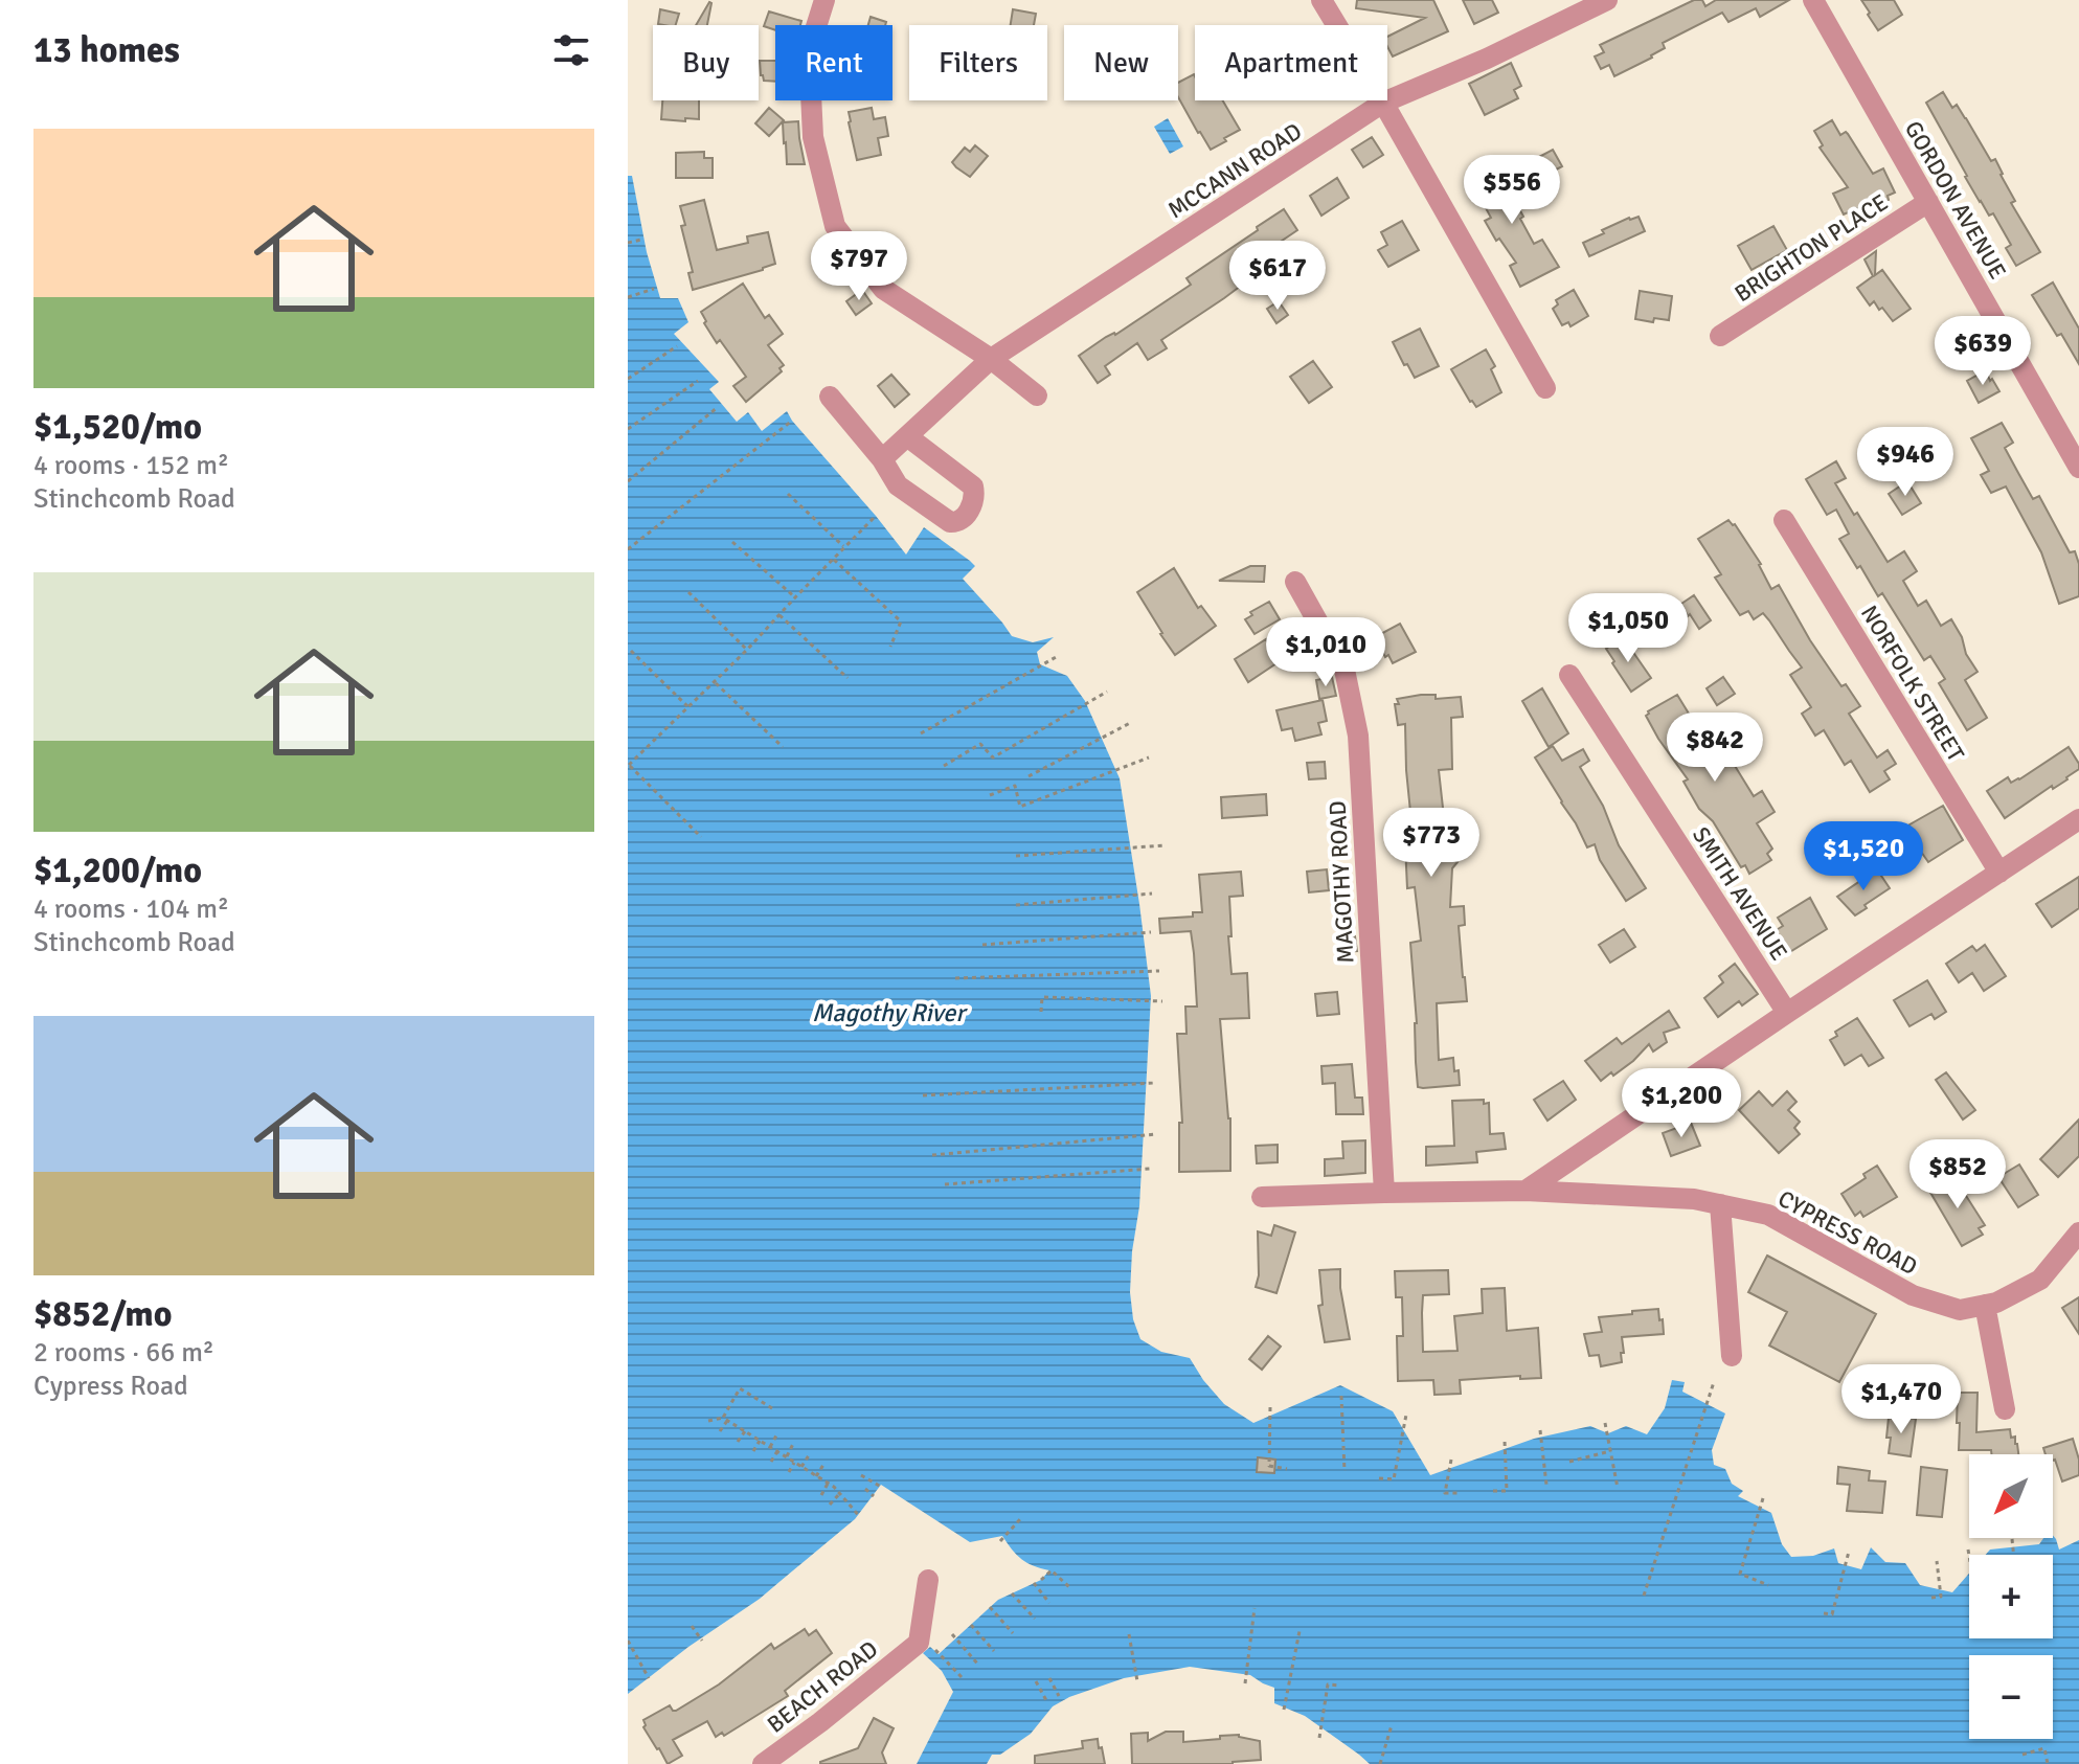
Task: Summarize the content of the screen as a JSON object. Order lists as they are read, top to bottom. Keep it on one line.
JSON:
{"streets":{"street":["MCCANN ROAD","GORDON AVENUE","BRIGHTON PLACE","NORFOLK STREET","MAGOTHY ROAD","SMITH AVENUE","CYPRESS ROAD","BEACH ROAD"]},"crossings":[["GORDON AVENUE","BRIGHTON PLACE"],["MAGOTHY ROAD","CYPRESS ROAD"]],"water":["Magothy River"],"north":"bottom left","page":{"heading":"13 homes","chip":["Buy","Rent","Filters","New","Apartment"],"list":[{"name":"$1,520/mo","note":"4 rooms · 152 m² · Stinchcomb Road"},{"name":"$1,200/mo","note":"4 rooms · 104 m² · Stinchcomb Road"},{"name":"$852/mo","note":"2 rooms · 66 m² · Cypress Road"}],"price":["$556","$797","$617","$639","$946","$1,050","$1,010","$842","$773","$1,520","$1,200","$852","$1,470"],"map_buttons":["+","−"]}}
